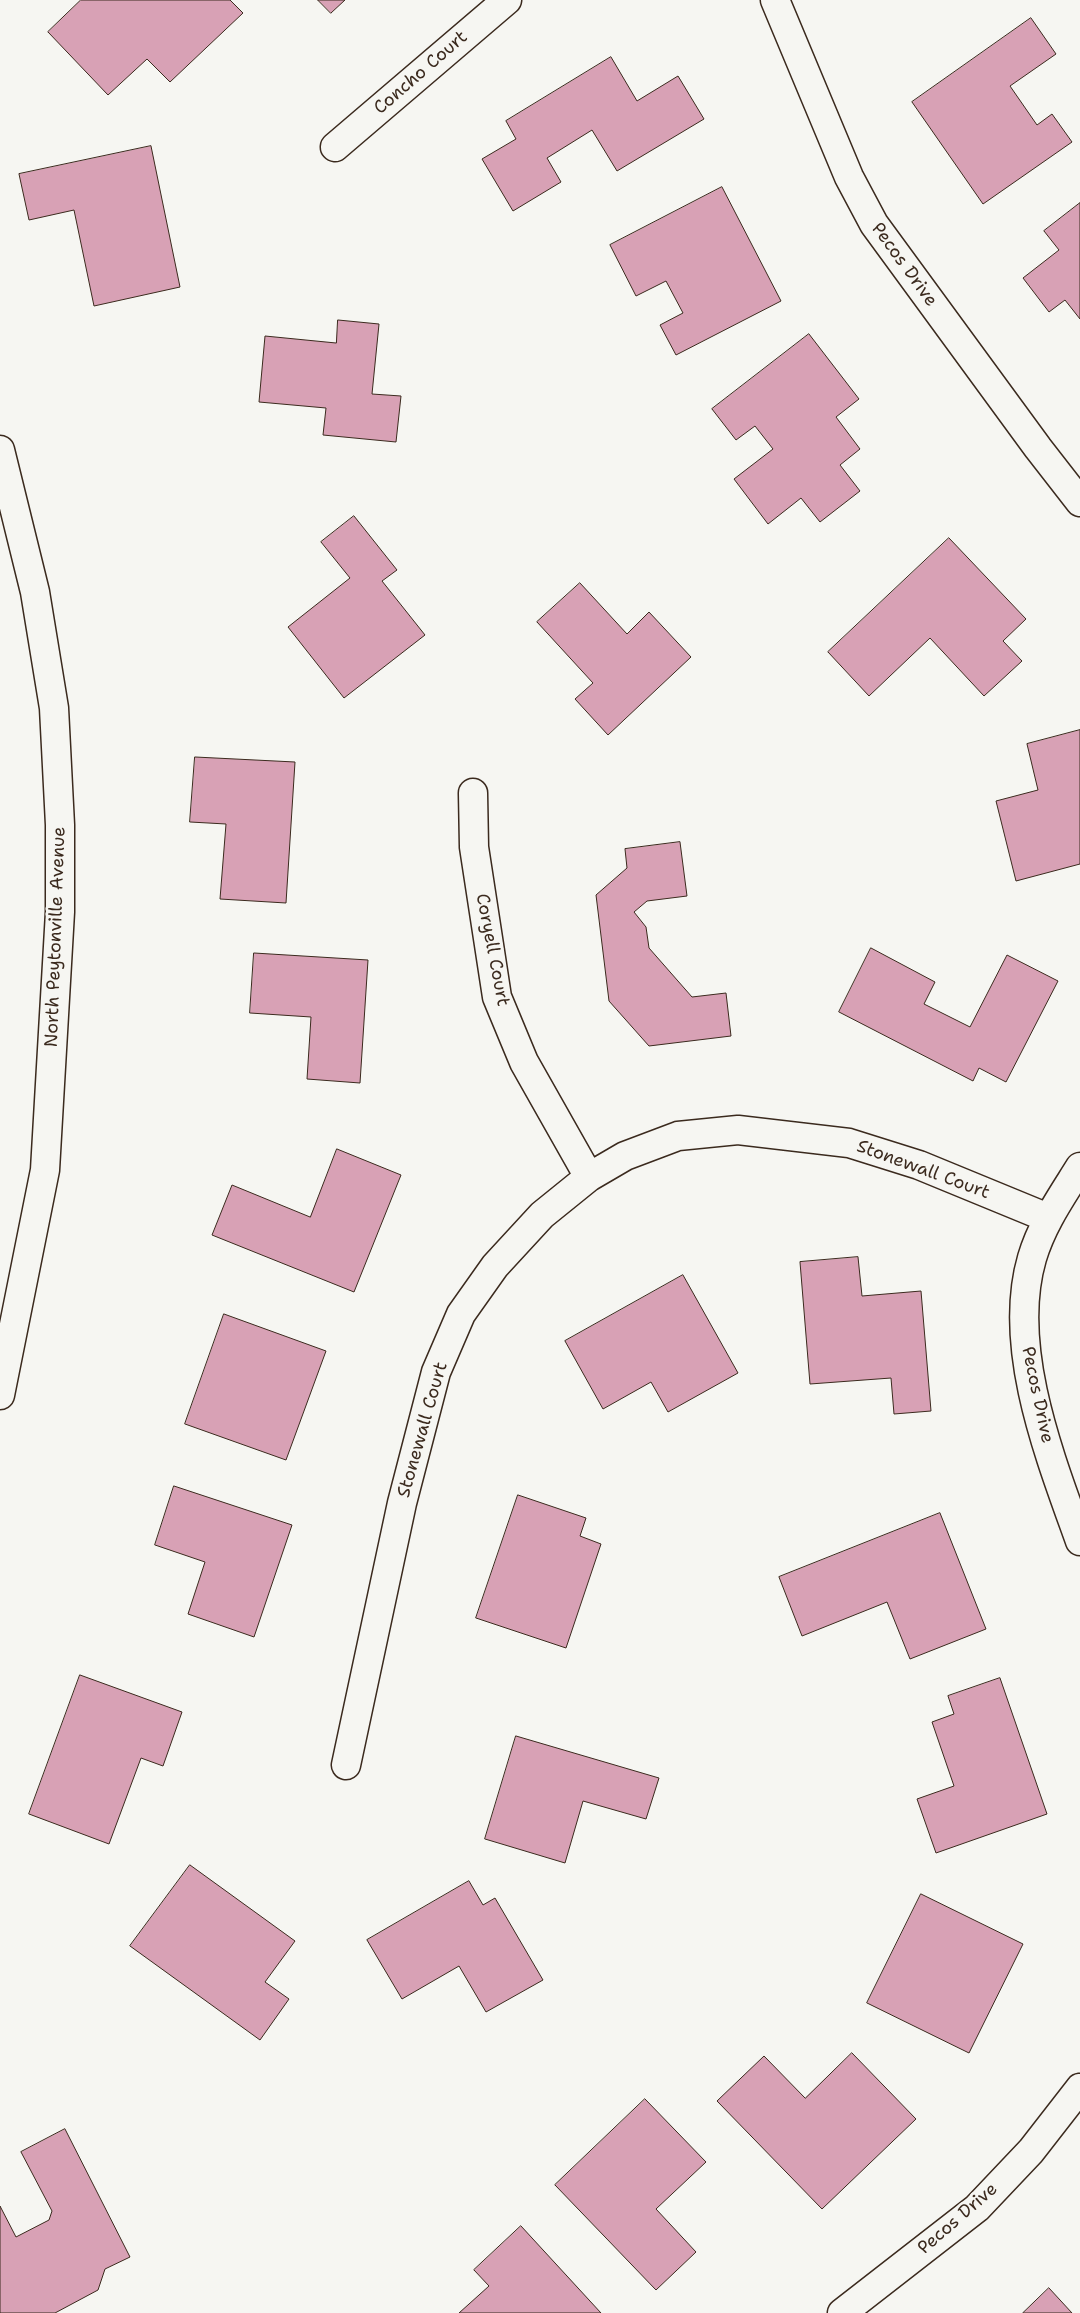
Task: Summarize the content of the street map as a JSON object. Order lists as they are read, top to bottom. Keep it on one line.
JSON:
{"streets":{"street":["Concho Court","Pecos Drive","North Peytonville Avenue","Coryell Court","Stonewall Court"]},"crossings":[["Pecos Drive","Stonewall Court"],["Coryell Court","Stonewall Court"]]}
